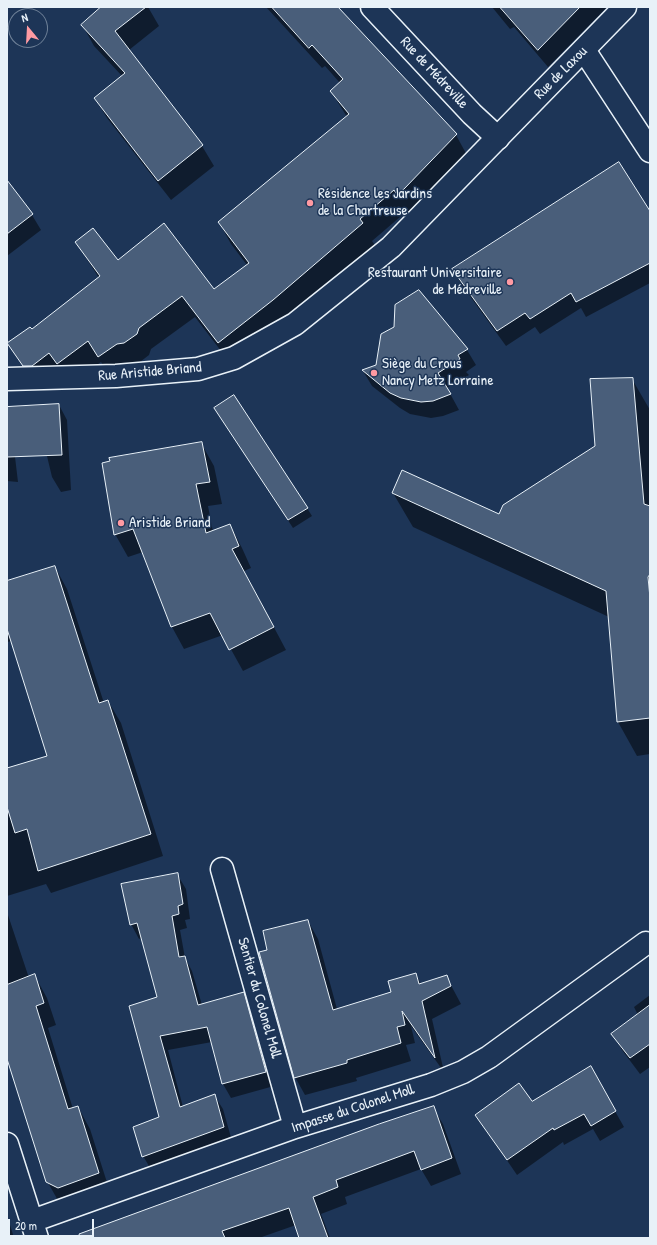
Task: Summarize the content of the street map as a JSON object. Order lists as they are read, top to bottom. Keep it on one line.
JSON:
{"streets":{"street":["Rue de Médreville","Rue de Laxou","Rue Aristide Briand","Sentier du Colonel Moll","Impasse du Colonel Moll"]},"crossings":[["Rue de Médreville","Rue de Laxou"],["Rue de Médreville","Rue Aristide Briand"],["Rue de Laxou","Rue Aristide Briand"],["Sentier du Colonel Moll","Impasse du Colonel Moll"]],"places":["Résidence les Jardins de la Chartreuse","Restaurant Universitaire de Médreville","Siège du Crous Nancy Metz Lorraine","Aristide Briand"],"scale_bar":"20 m","north":"top"}
